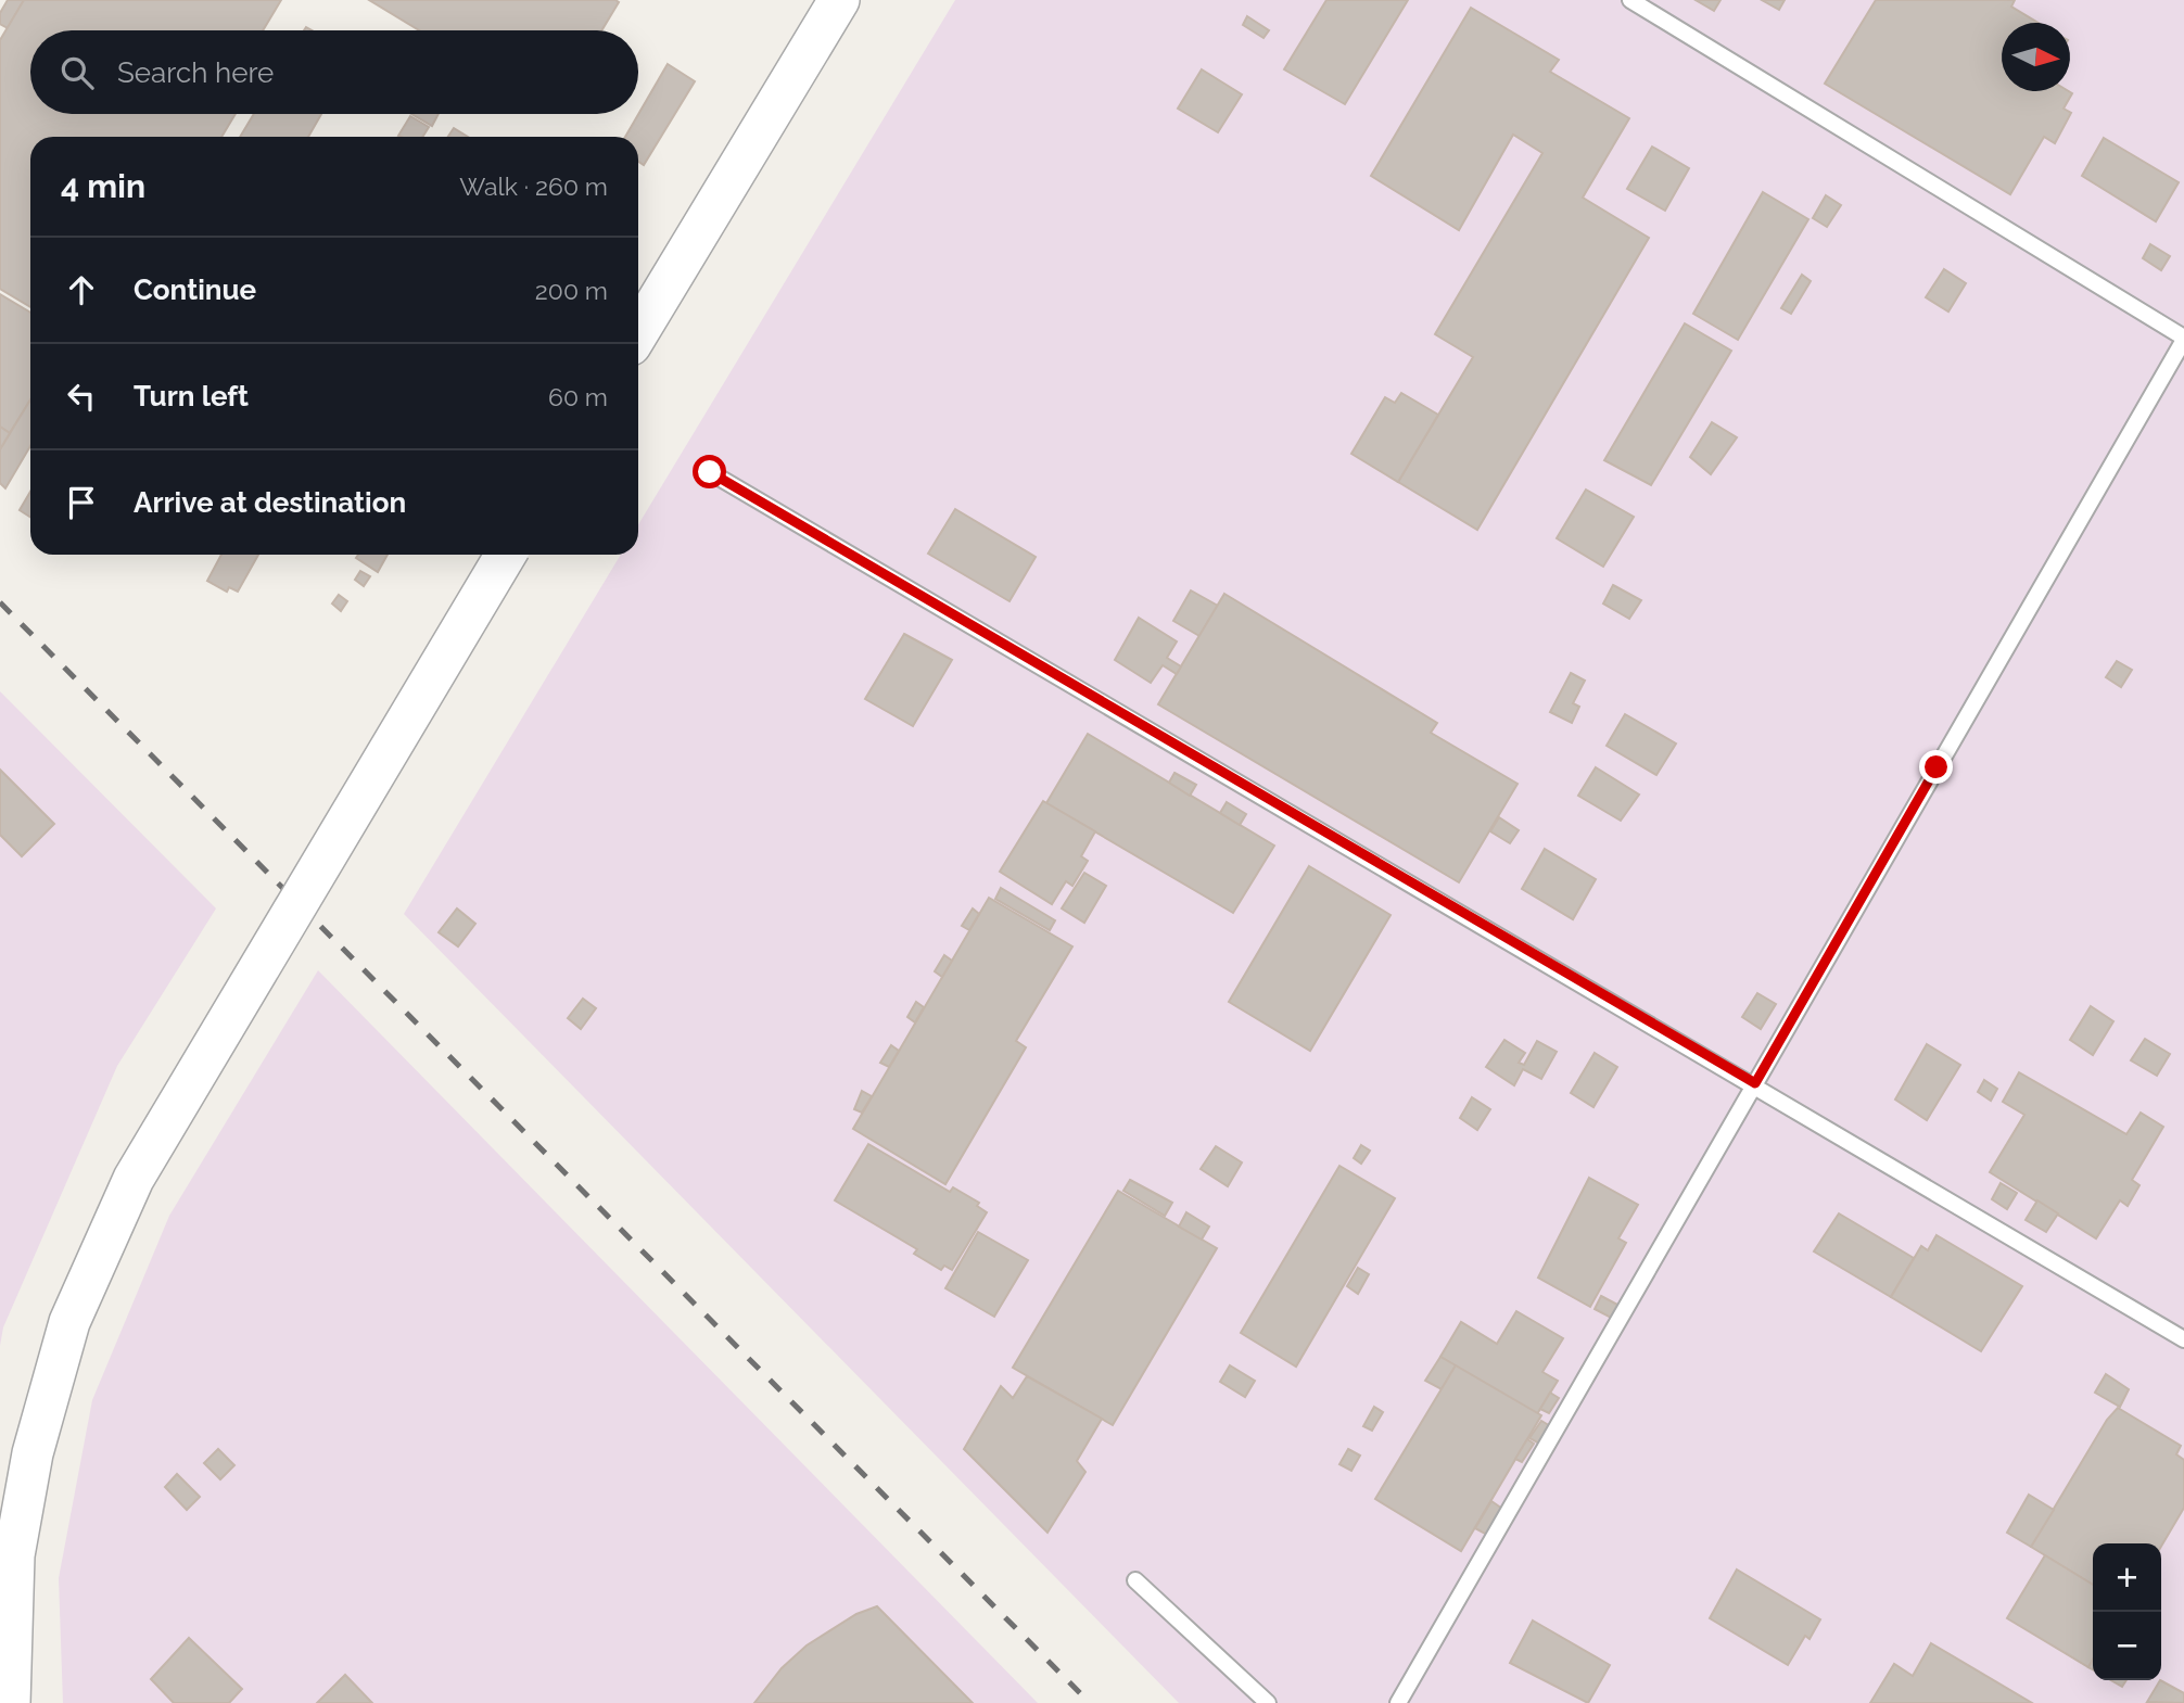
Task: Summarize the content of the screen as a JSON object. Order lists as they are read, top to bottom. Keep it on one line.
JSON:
{"north":"right","page":{"search":"Search here","heading":["4 min","Walk · 260 m"],"list":[["Continue","200 m"],["Turn left","60 m"],"Arrive at destination"],"map_buttons":["+","−"]}}
